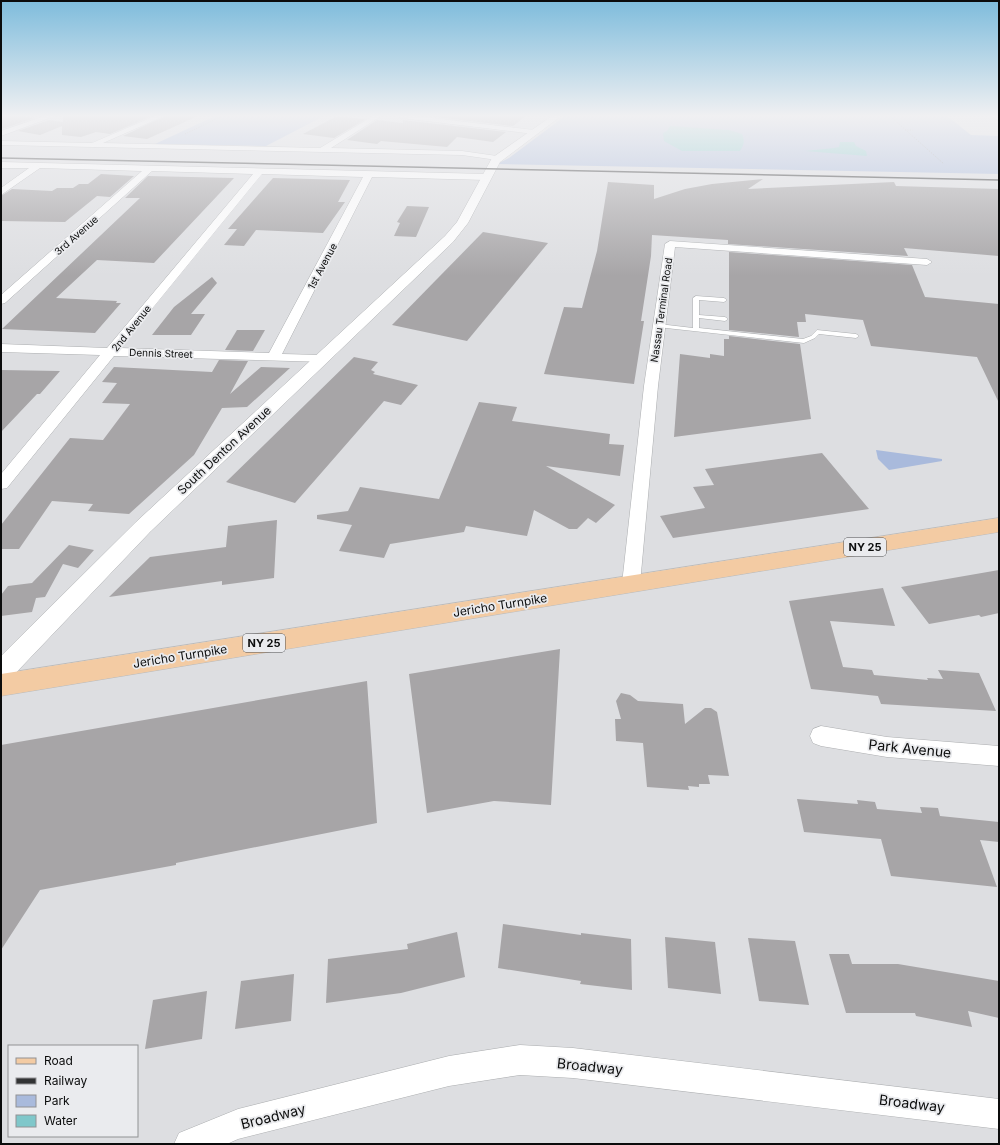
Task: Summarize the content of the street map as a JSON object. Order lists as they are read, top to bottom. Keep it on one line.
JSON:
{"streets":{"main road":["NY 25","Jericho Turnpike"],"street":["3rd Avenue","1st Avenue","Nassau Terminal Road","2nd Avenue","Dennis Street","South Denton Avenue","Park Avenue","Broadway"]},"crossings":[["1st Avenue","Dennis Street"],["Nassau Terminal Road","Jericho Turnpike"],["2nd Avenue","Dennis Street"],["Dennis Street","South Denton Avenue"]],"legend":["Road","Railway","Park","Water"]}
